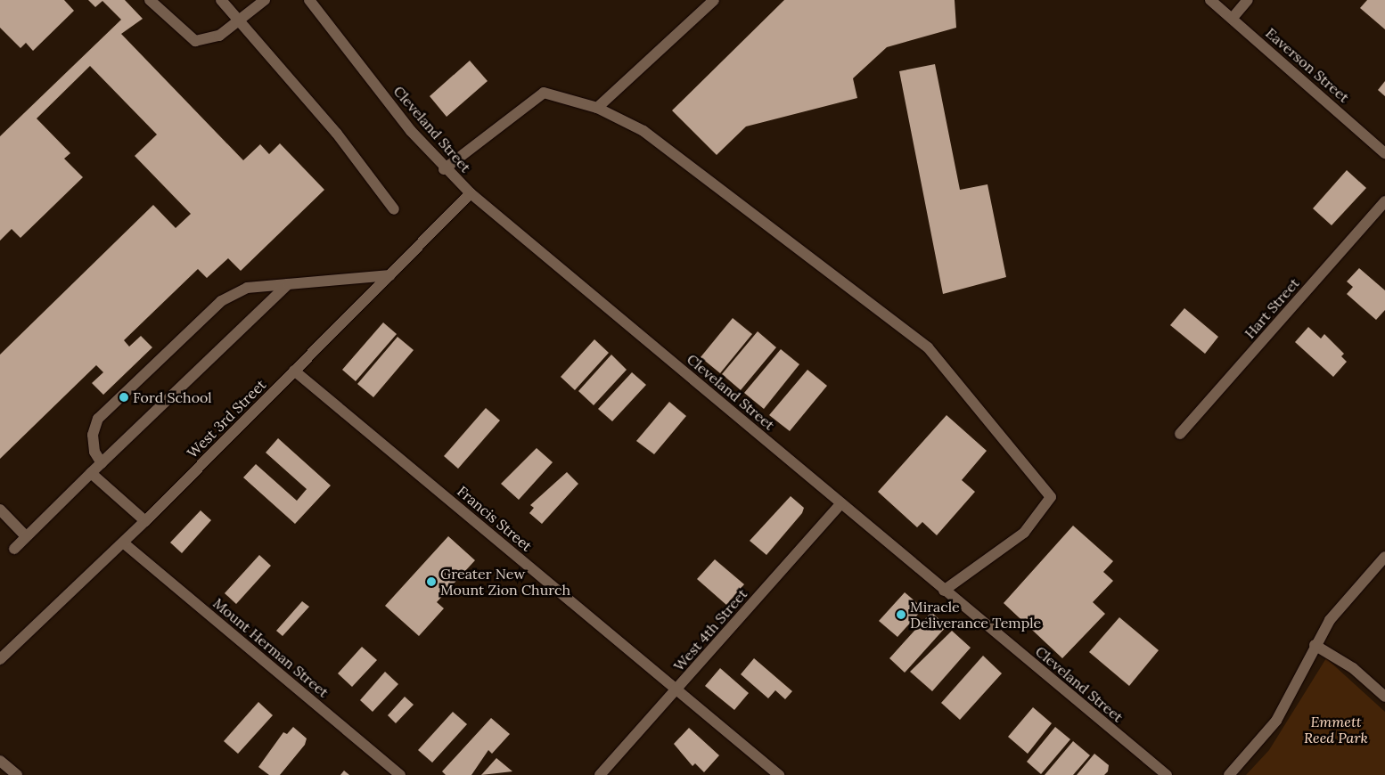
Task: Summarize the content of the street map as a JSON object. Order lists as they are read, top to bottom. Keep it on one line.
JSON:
{"streets":{"street":["Eaverson Street","Cleveland Street","Hart Street","West 3rd Street","Francis Street","West 4th Street","Mount Herman Street"]},"crossings":[["Cleveland Street","West 3rd Street"],["Cleveland Street","West 4th Street"],["West 3rd Street","Francis Street"],["West 3rd Street","Mount Herman Street"],["Francis Street","West 4th Street"]],"parks":["Emmett Reed Park"],"places":["Ford School","Greater New Mount Zion Church","Miracle Deliverance Temple"]}
